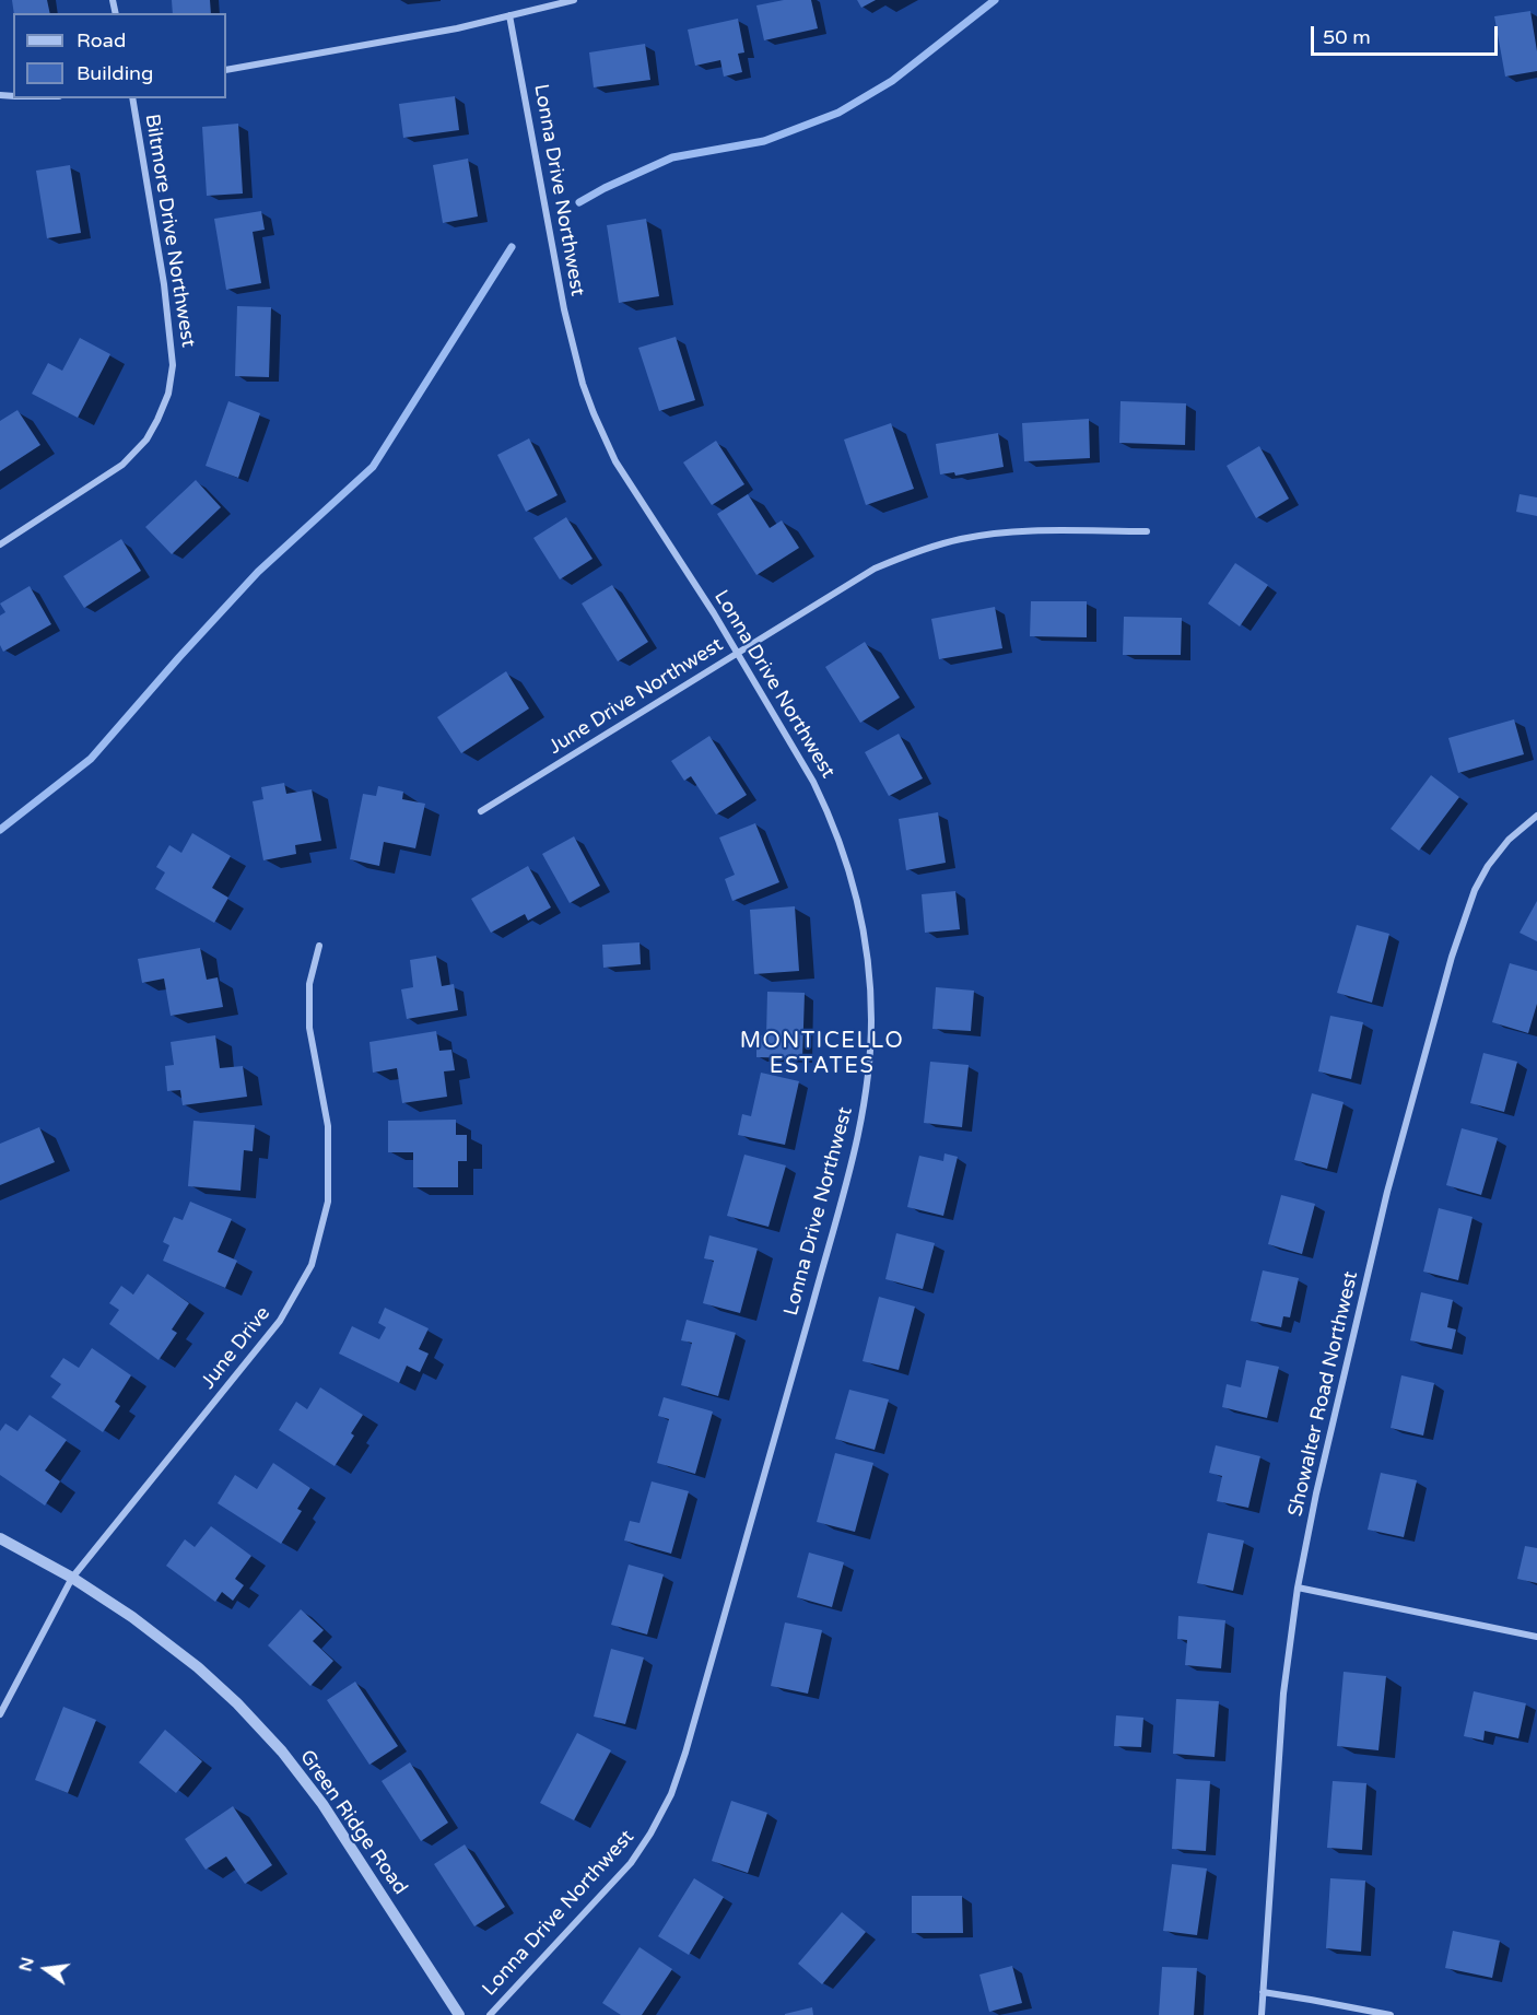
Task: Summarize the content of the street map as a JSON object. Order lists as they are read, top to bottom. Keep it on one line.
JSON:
{"streets":{"street":["Lonna Drive Northwest","Biltmore Drive Northwest","June Drive Northwest","June Drive","Showalter Road Northwest","Green Ridge Road"]},"crossings":[["Lonna Drive Northwest","June Drive Northwest"],["June Drive","Green Ridge Road"]],"districts":["MONTICELLO ESTATES"],"legend":["Road","Building"],"scale_bar":"50 m","north":"left"}
